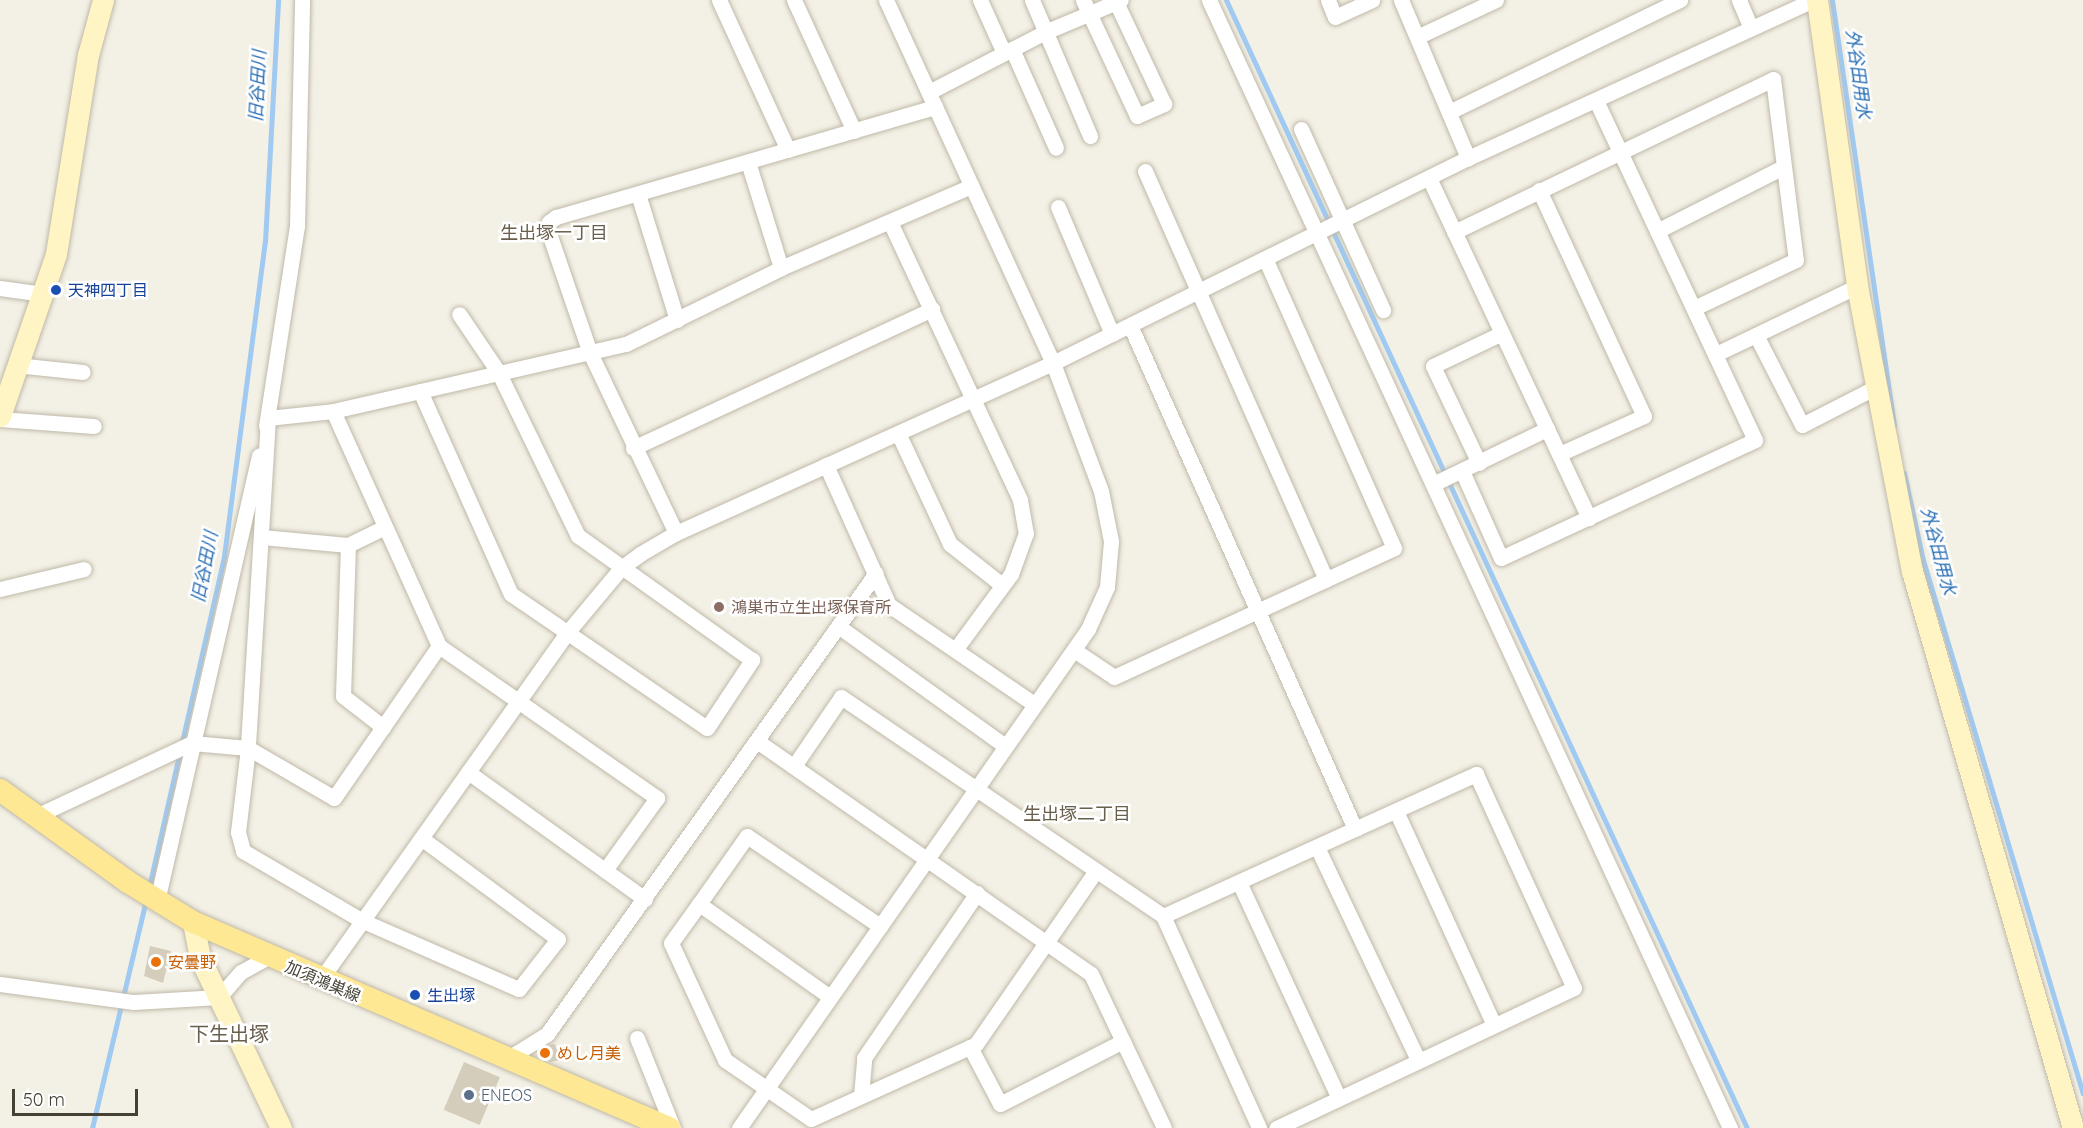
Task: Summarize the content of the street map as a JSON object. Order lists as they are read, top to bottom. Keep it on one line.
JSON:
{"streets":{"main road":["加須鴻巣線"]},"districts":["生出塚一丁目","生出塚二丁目","下生出塚"],"water":["外谷田用水","旧谷田川"],"places":["天神四丁目","鴻巣市立生出塚保育所","安曇野","生出塚","めし月美","ENEOS"],"scale_bar":"50 m"}
